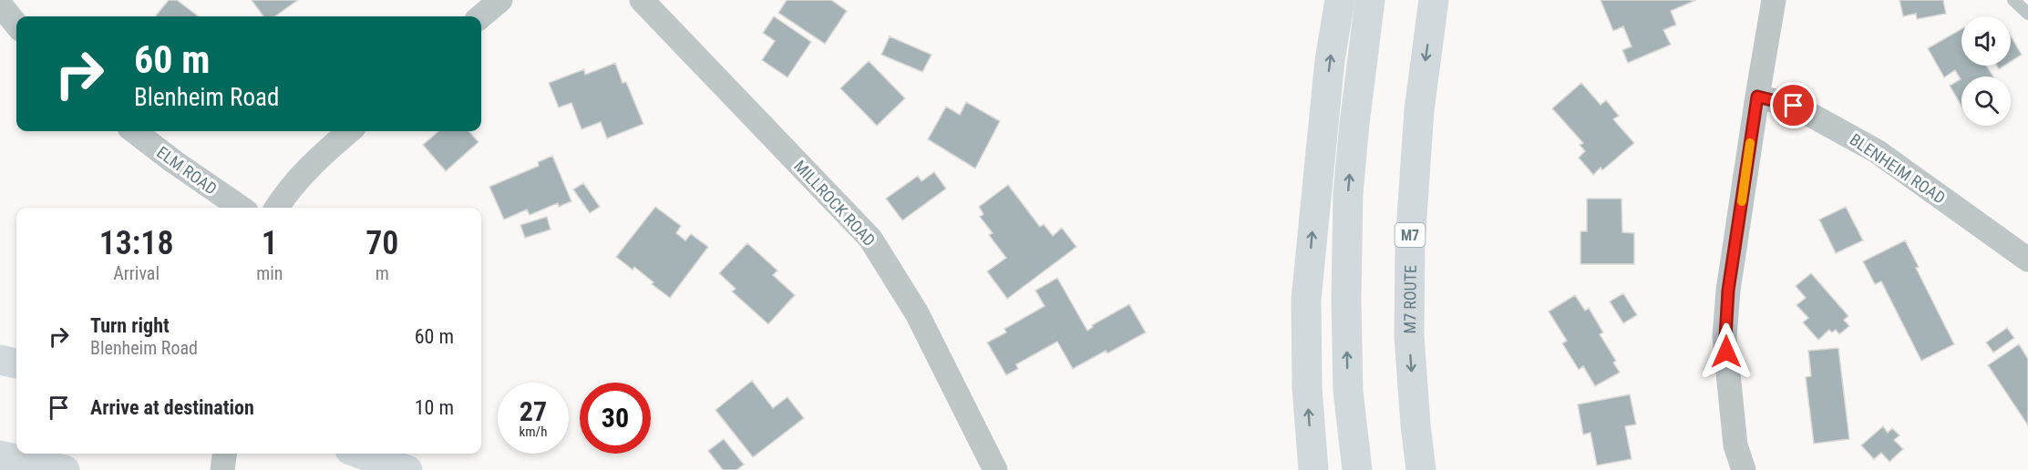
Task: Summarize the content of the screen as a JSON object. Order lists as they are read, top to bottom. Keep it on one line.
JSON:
{"streets":{"highway":["M7","M7 ROUTE"],"street":["BLENHEIM ROAD","ELM ROAD","MILLROCK ROAD"]},"page":{"turn":["60 m","Blenheim Road"],"eta":["13:18","Arrival","1","min","70","m"],"list":[{"name":"Turn right","note":"Blenheim Road","value":"60 m"},{"name":"Arrive at destination","value":"10 m"}],"speed":"27 km/h","limit":"30"}}
